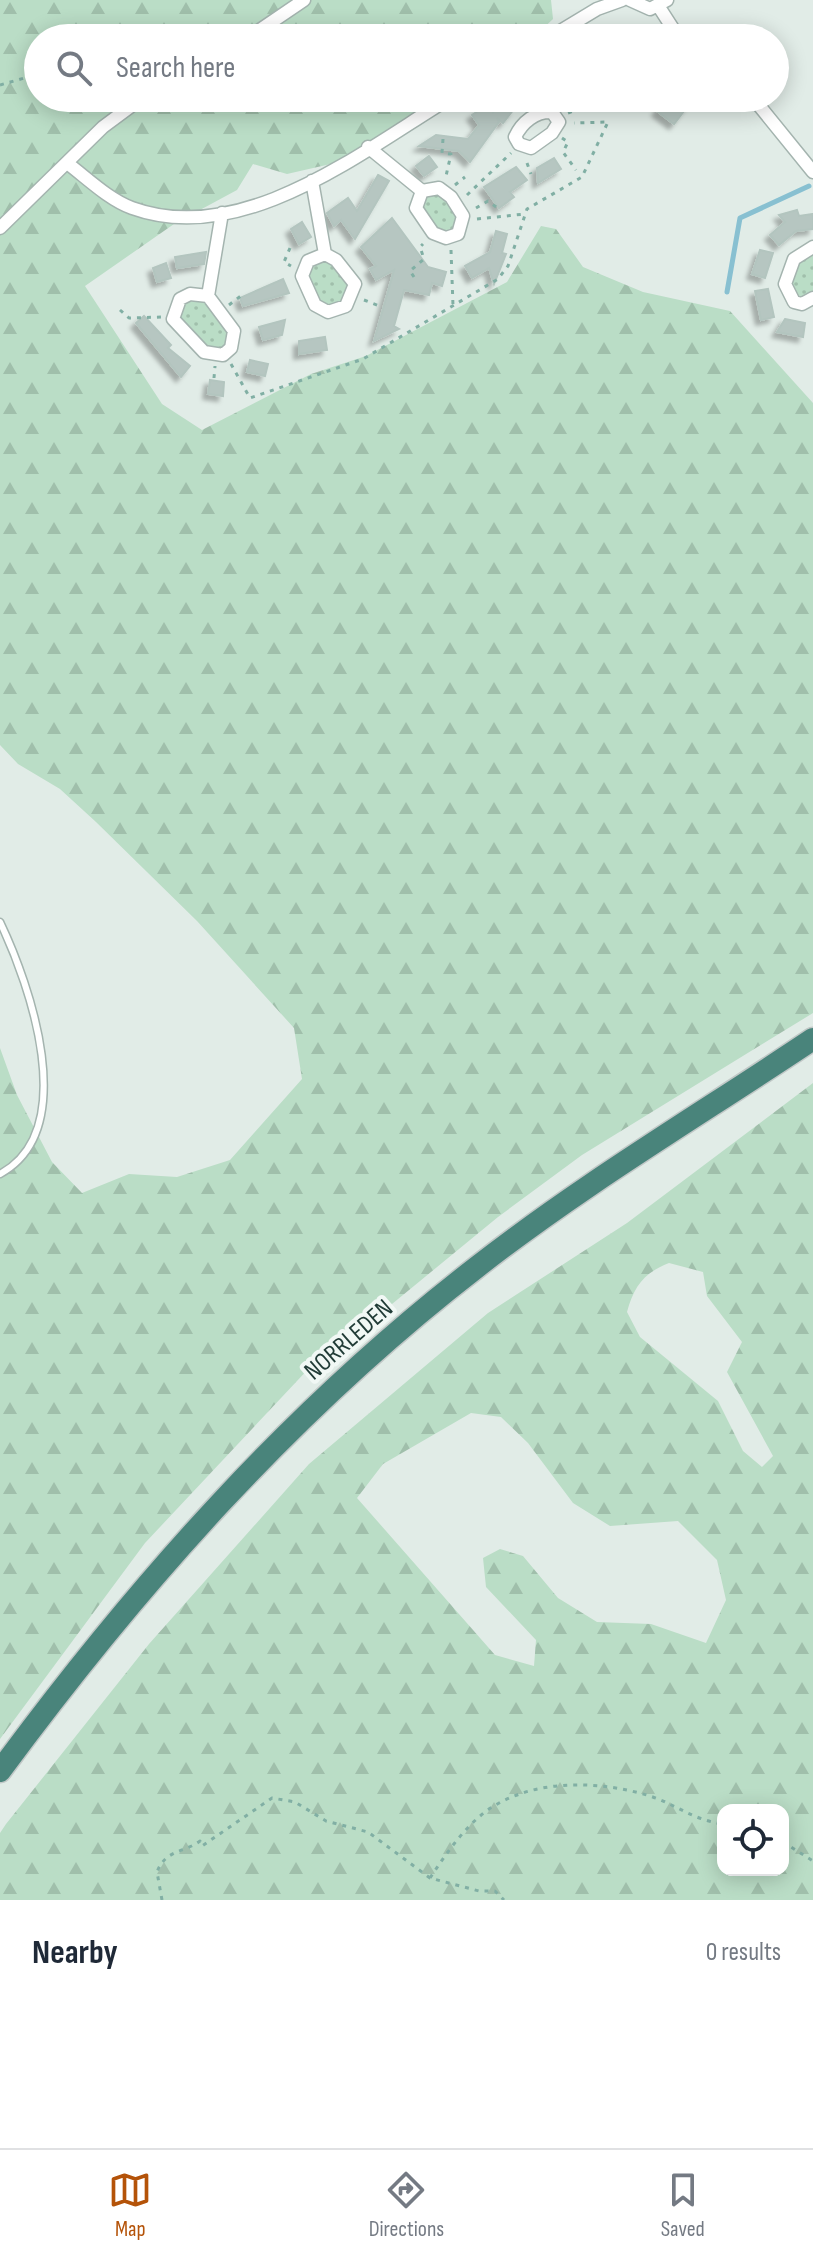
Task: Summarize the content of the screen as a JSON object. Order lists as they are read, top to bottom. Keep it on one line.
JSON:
{"streets":{"highway":["NORRLEDEN"]},"page":{"search":"Search here","heading":["Nearby","0 results"],"nav":["Map","Directions","Saved"]}}
